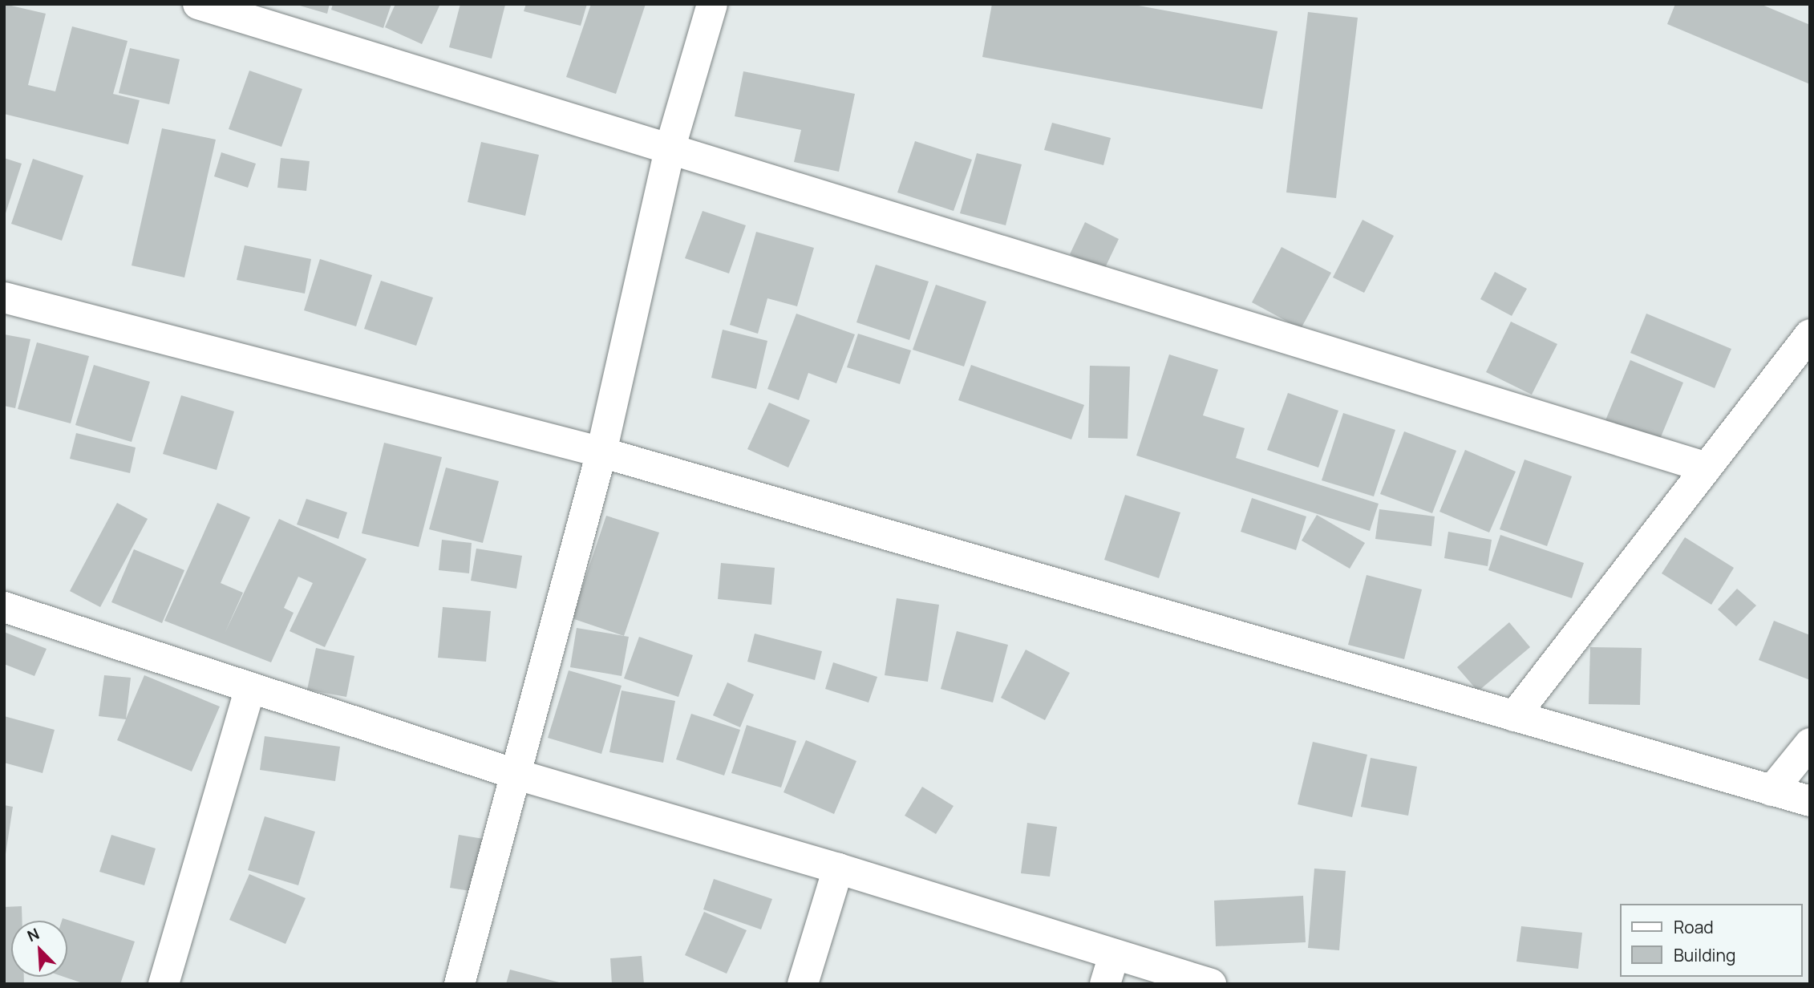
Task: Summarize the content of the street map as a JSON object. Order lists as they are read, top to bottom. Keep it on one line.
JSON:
{"legend":["Road","Building"],"north":"top left"}
